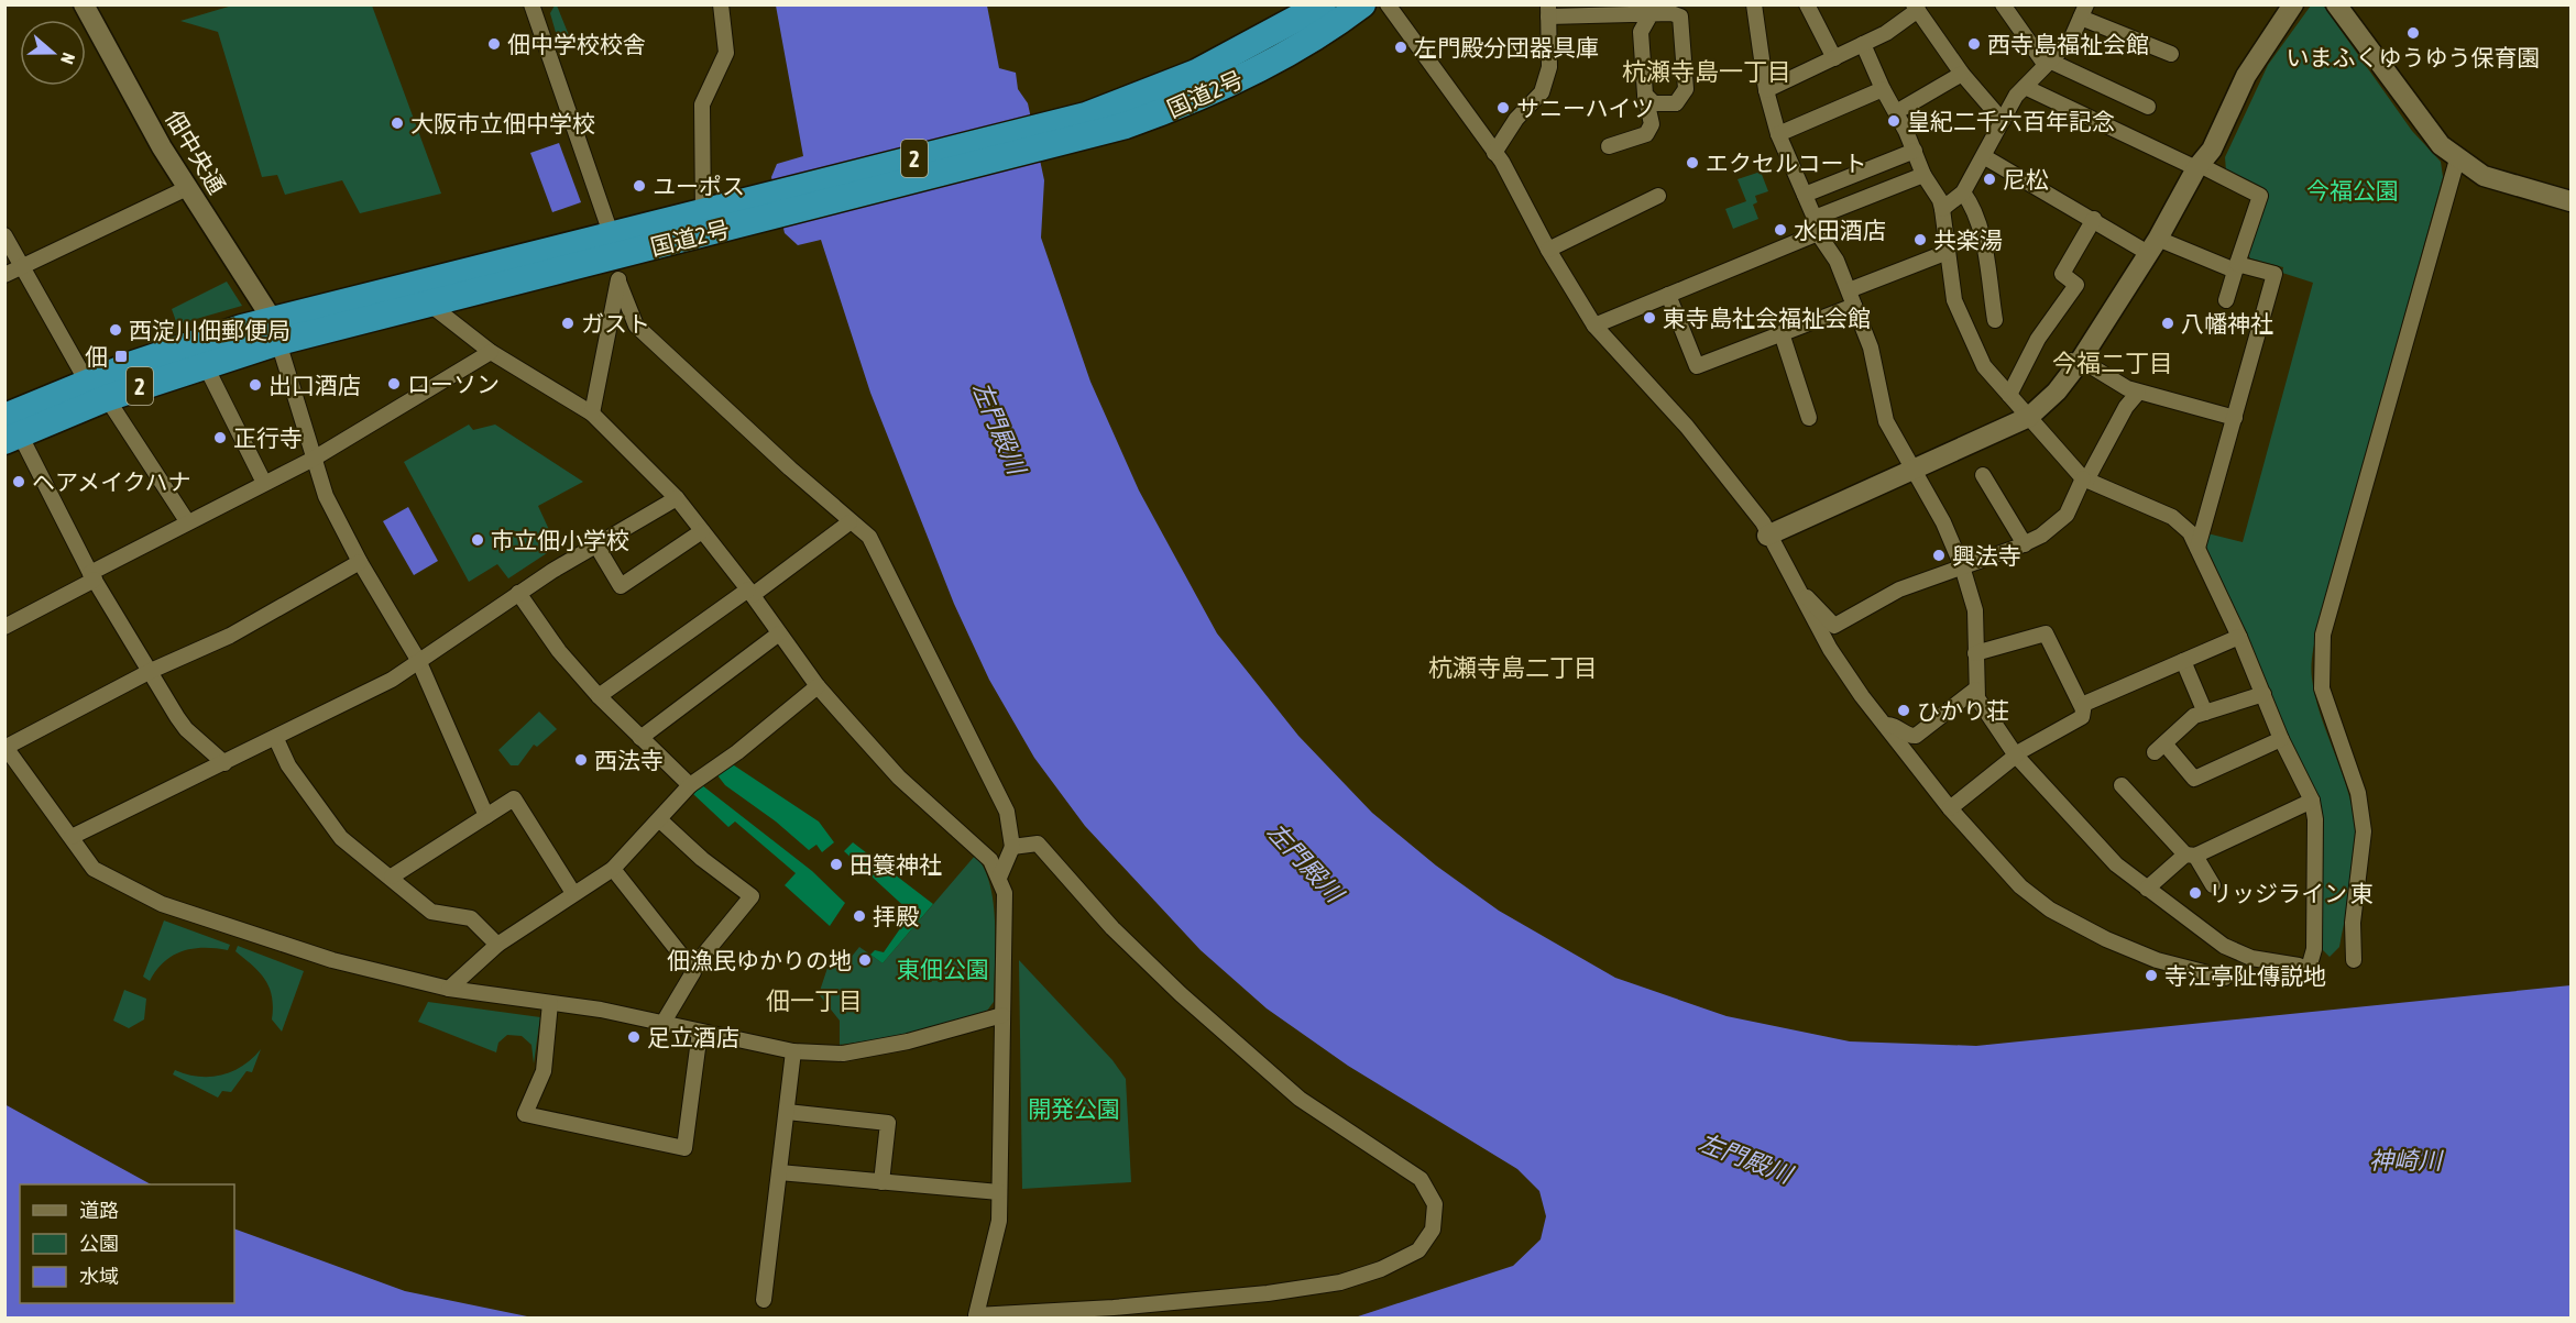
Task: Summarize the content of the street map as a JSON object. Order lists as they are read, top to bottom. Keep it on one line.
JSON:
{"streets":{"highway":["国道2号","2"],"street":["佃中央通"]},"crossings":[["国道2号","佃中央通"]],"districts":["杭瀬寺島一丁目","今福二丁目","杭瀬寺島二丁目","佃一丁目"],"water":["左門殿川","神崎川"],"parks":["今福公園","東佃公園","開発公園"],"places":{"other":["いまふくゆうゆう保育園","佃中学校校舎","西寺島福祉会館","左門殿分団器具庫","サニーハイツ","皇紀二千六百年記念","大阪市立佃中学校","エクセルコート","尼松","ユーポス","水田酒店","共楽湯","東寺島社会福祉会館","ガスト","八幡神社","西淀川佃郵便局","ローソン","出口酒店","正行寺","ヘアメイクハナ","市立佃小学校","興法寺","ひかり荘","西法寺","田簑神社","リッジライン 東","拝殿","佃漁民ゆかりの地","寺江亭阯傳説地","足立酒店"],"transit":["佃"]},"legend":["道路","公園","水域"],"north":"right"}
